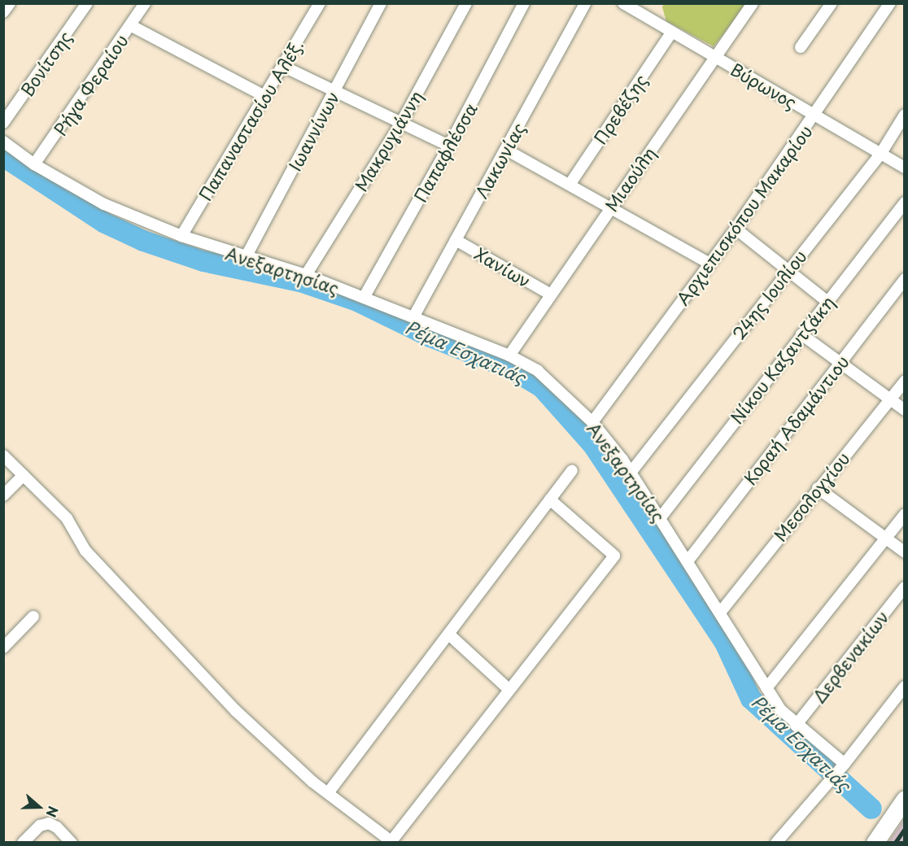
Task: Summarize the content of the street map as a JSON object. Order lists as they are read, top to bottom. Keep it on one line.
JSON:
{"streets":{"street":["Βονίτσης","Ρήγα Φεραίου","Βύρωνος","Πρεβέζης","Παπαναστασίου Αλέξ.","Ιωαννίνων","Μακρυγιάννη","Παπαφλέσσα","Λακωνίας","Μιαούλη","Αρχιεπισκόπου Μακαρίου","Χανίων","Ανεξαρτησίας","24ης Ιουλίου","Νίκου Καζαντζάκη","Κοραή Αδαμάντιου","Μεσολογγίου","Δερβενακίων"]},"crossings":[["Ρήγα Φεραίου","Ανεξαρτησίας"],["Βύρωνος","Πρεβέζης"],["Βύρωνος","Μιαούλη"],["Βύρωνος","Αρχιεπισκόπου Μακαρίου"],["Βύρωνος","24ης Ιουλίου"],["Παπαναστασίου Αλέξ.","Ανεξαρτησίας"],["Ιωαννίνων","Ανεξαρτησίας"],["Μακρυγιάννη","Ανεξαρτησίας"],["Παπαφλέσσα","Ανεξαρτησίας"],["Λακωνίας","Χανίων"],["Λακωνίας","Ανεξαρτησίας"],["Μιαούλη","Χανίων"],["Μιαούλη","Ανεξαρτησίας"],["Αρχιεπισκόπου Μακαρίου","Ανεξαρτησίας"],["Ανεξαρτησίας","24ης Ιουλίου"],["Ανεξαρτησίας","Νίκου Καζαντζάκη"],["Ανεξαρτησίας","Κοραή Αδαμάντιου"],["Ανεξαρτησίας","Μεσολογγίου"],["Ανεξαρτησίας","Δερβενακίων"]],"water":["Ρέμα Εσχατιάς"],"north":"right"}
